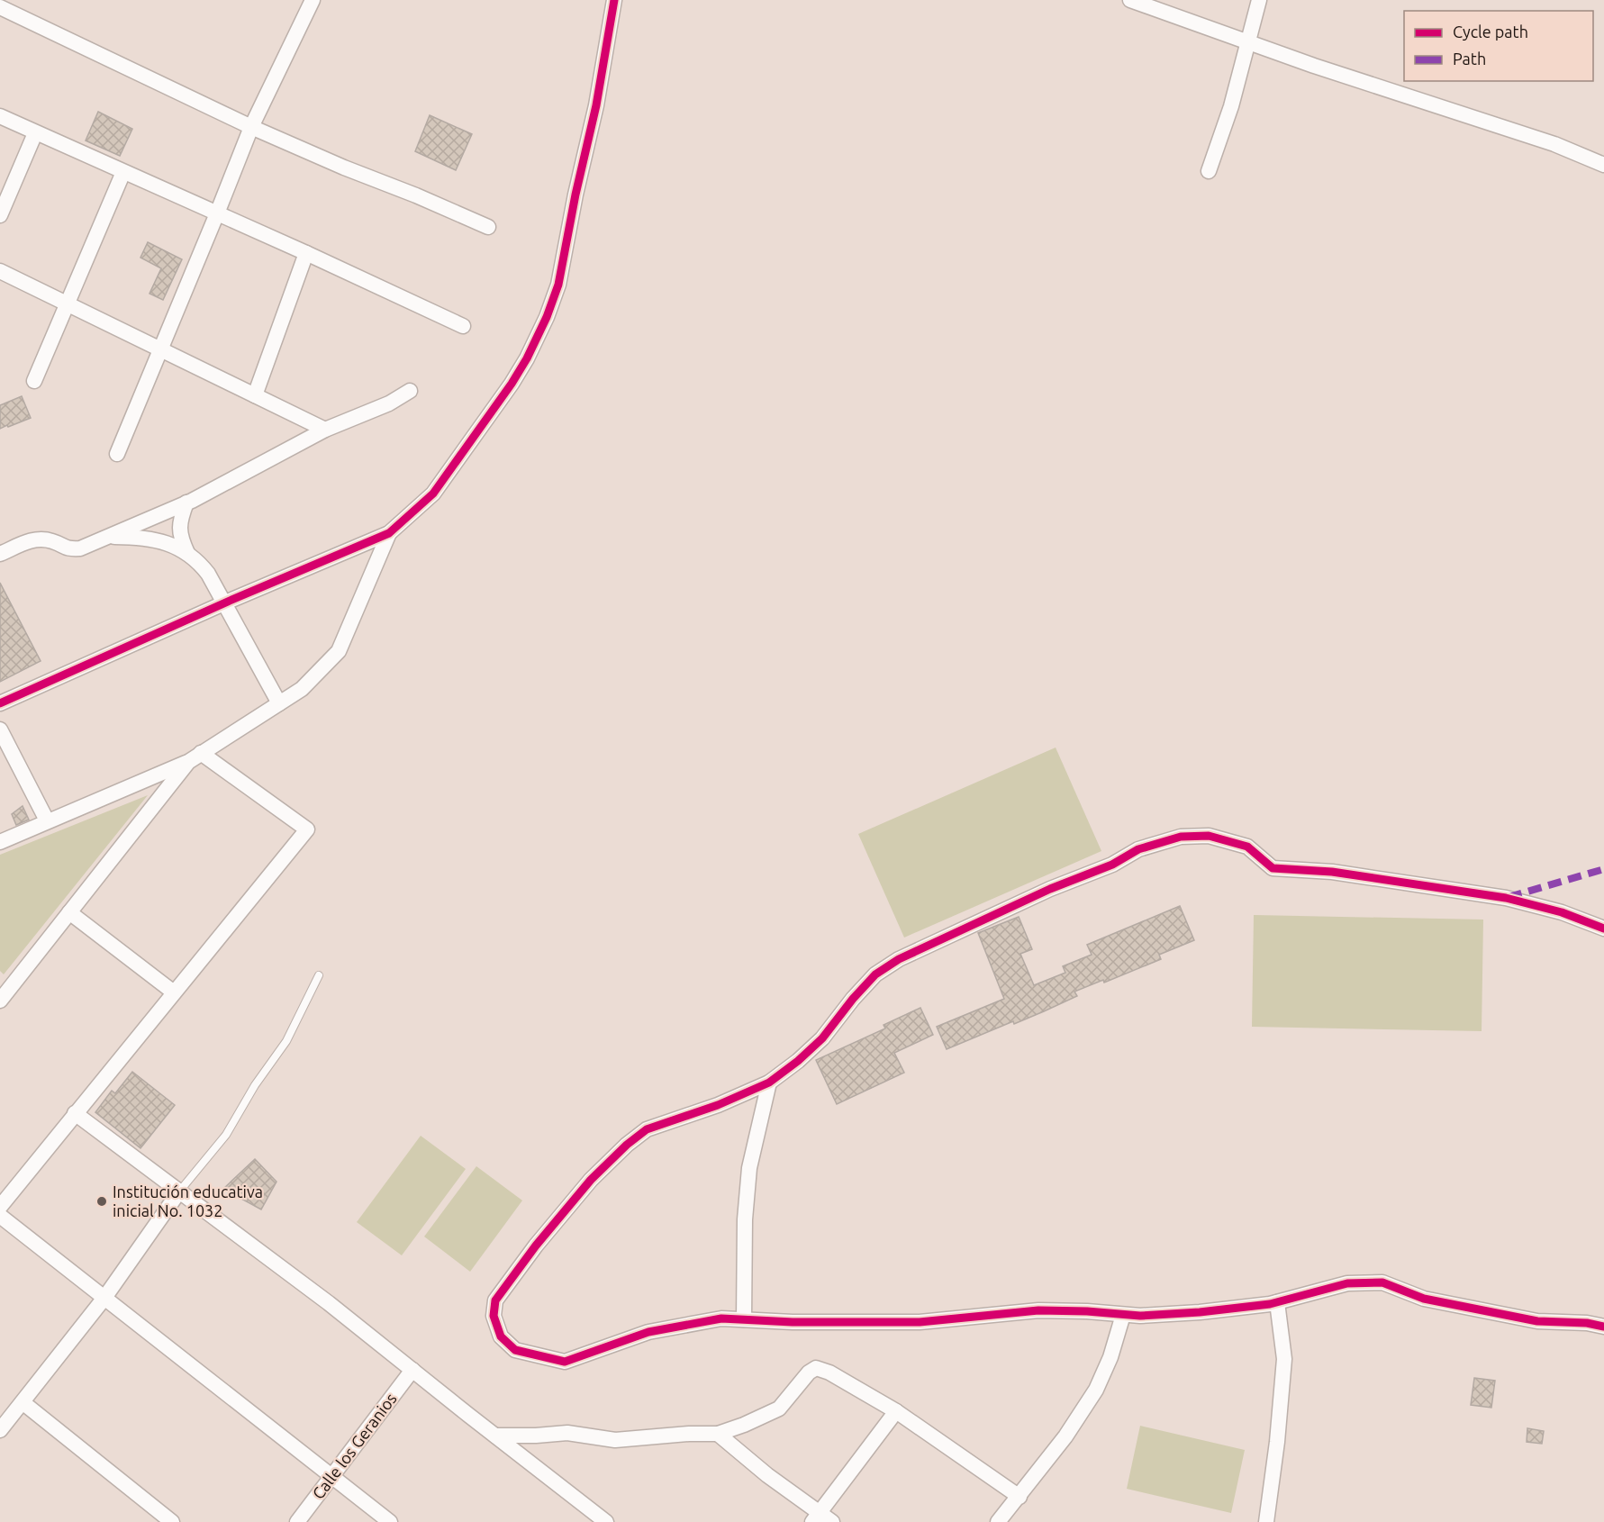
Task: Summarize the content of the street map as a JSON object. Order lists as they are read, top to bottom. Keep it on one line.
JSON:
{"streets":{"street":["Calle los Geranios"]},"places":["Institución educativa inicial No. 1032"],"legend":["Cycle path","Path"]}
